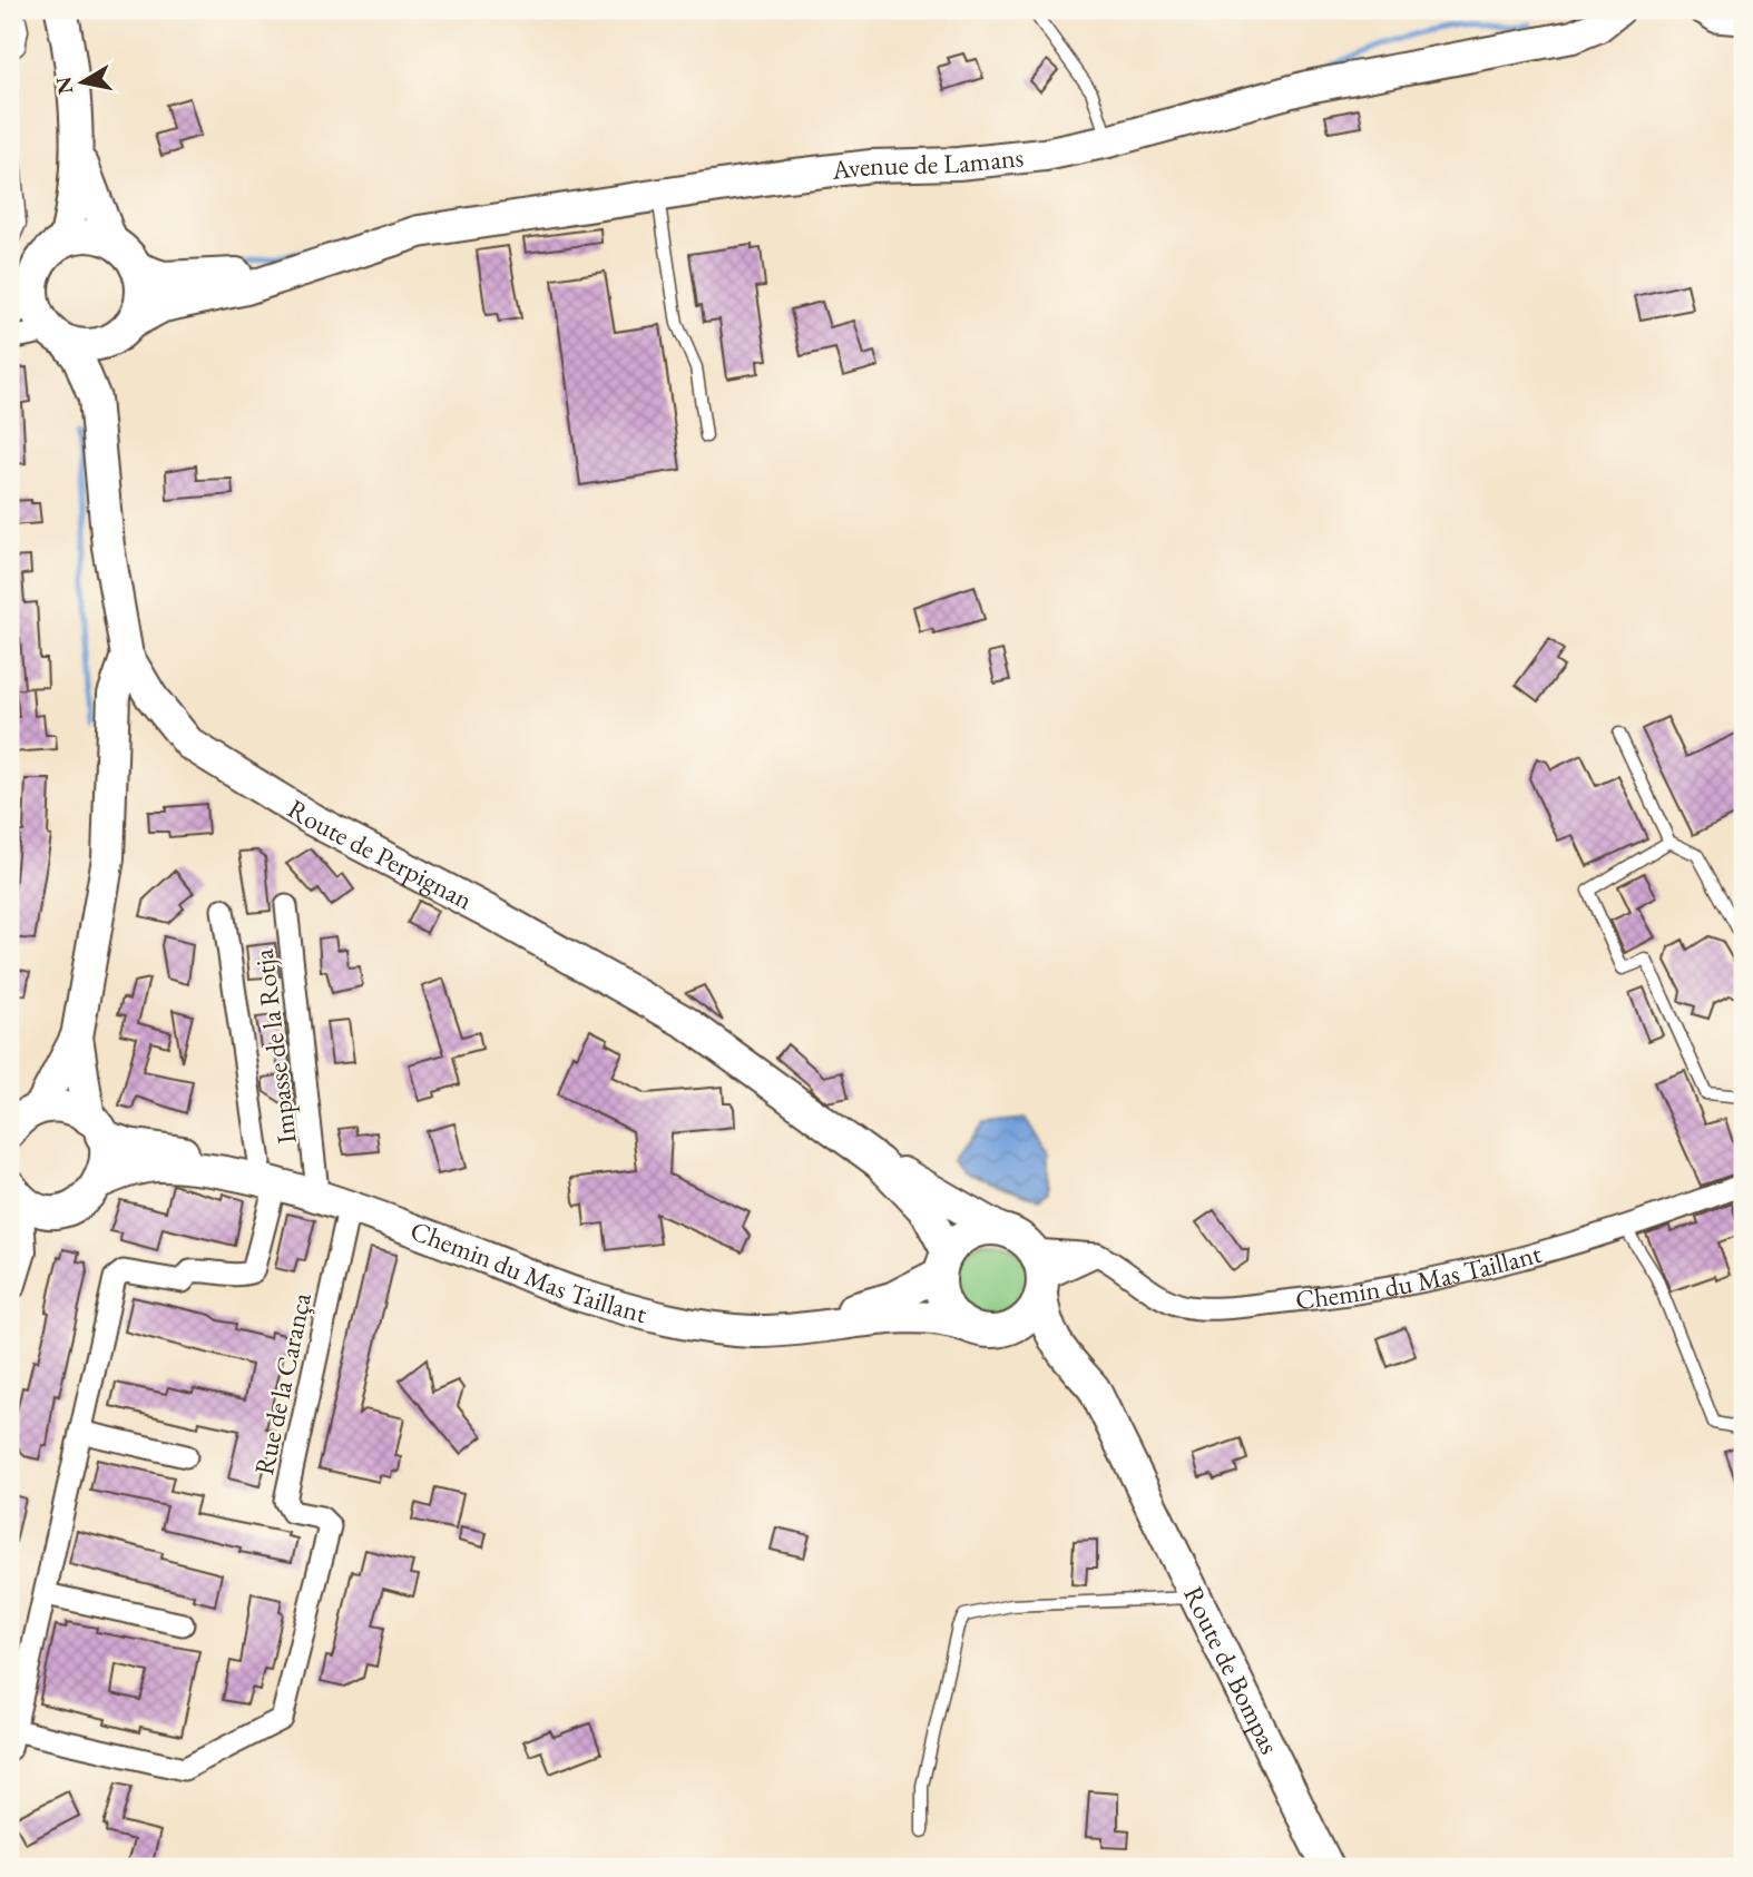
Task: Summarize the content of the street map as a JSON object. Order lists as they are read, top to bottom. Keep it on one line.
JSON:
{"streets":{"main road":["Avenue de Lamans","Route de Perpignan","Chemin du Mas Taillant","Route de Bompas"],"street":["Impasse de la Rotja","Rue de la Carança"]},"crossings":[["Avenue de Lamans","Route de Perpignan"],["Route de Perpignan","Chemin du Mas Taillant"],["Impasse de la Rotja","Chemin du Mas Taillant"],["Chemin du Mas Taillant","Rue de la Carança"]],"north":"left"}
